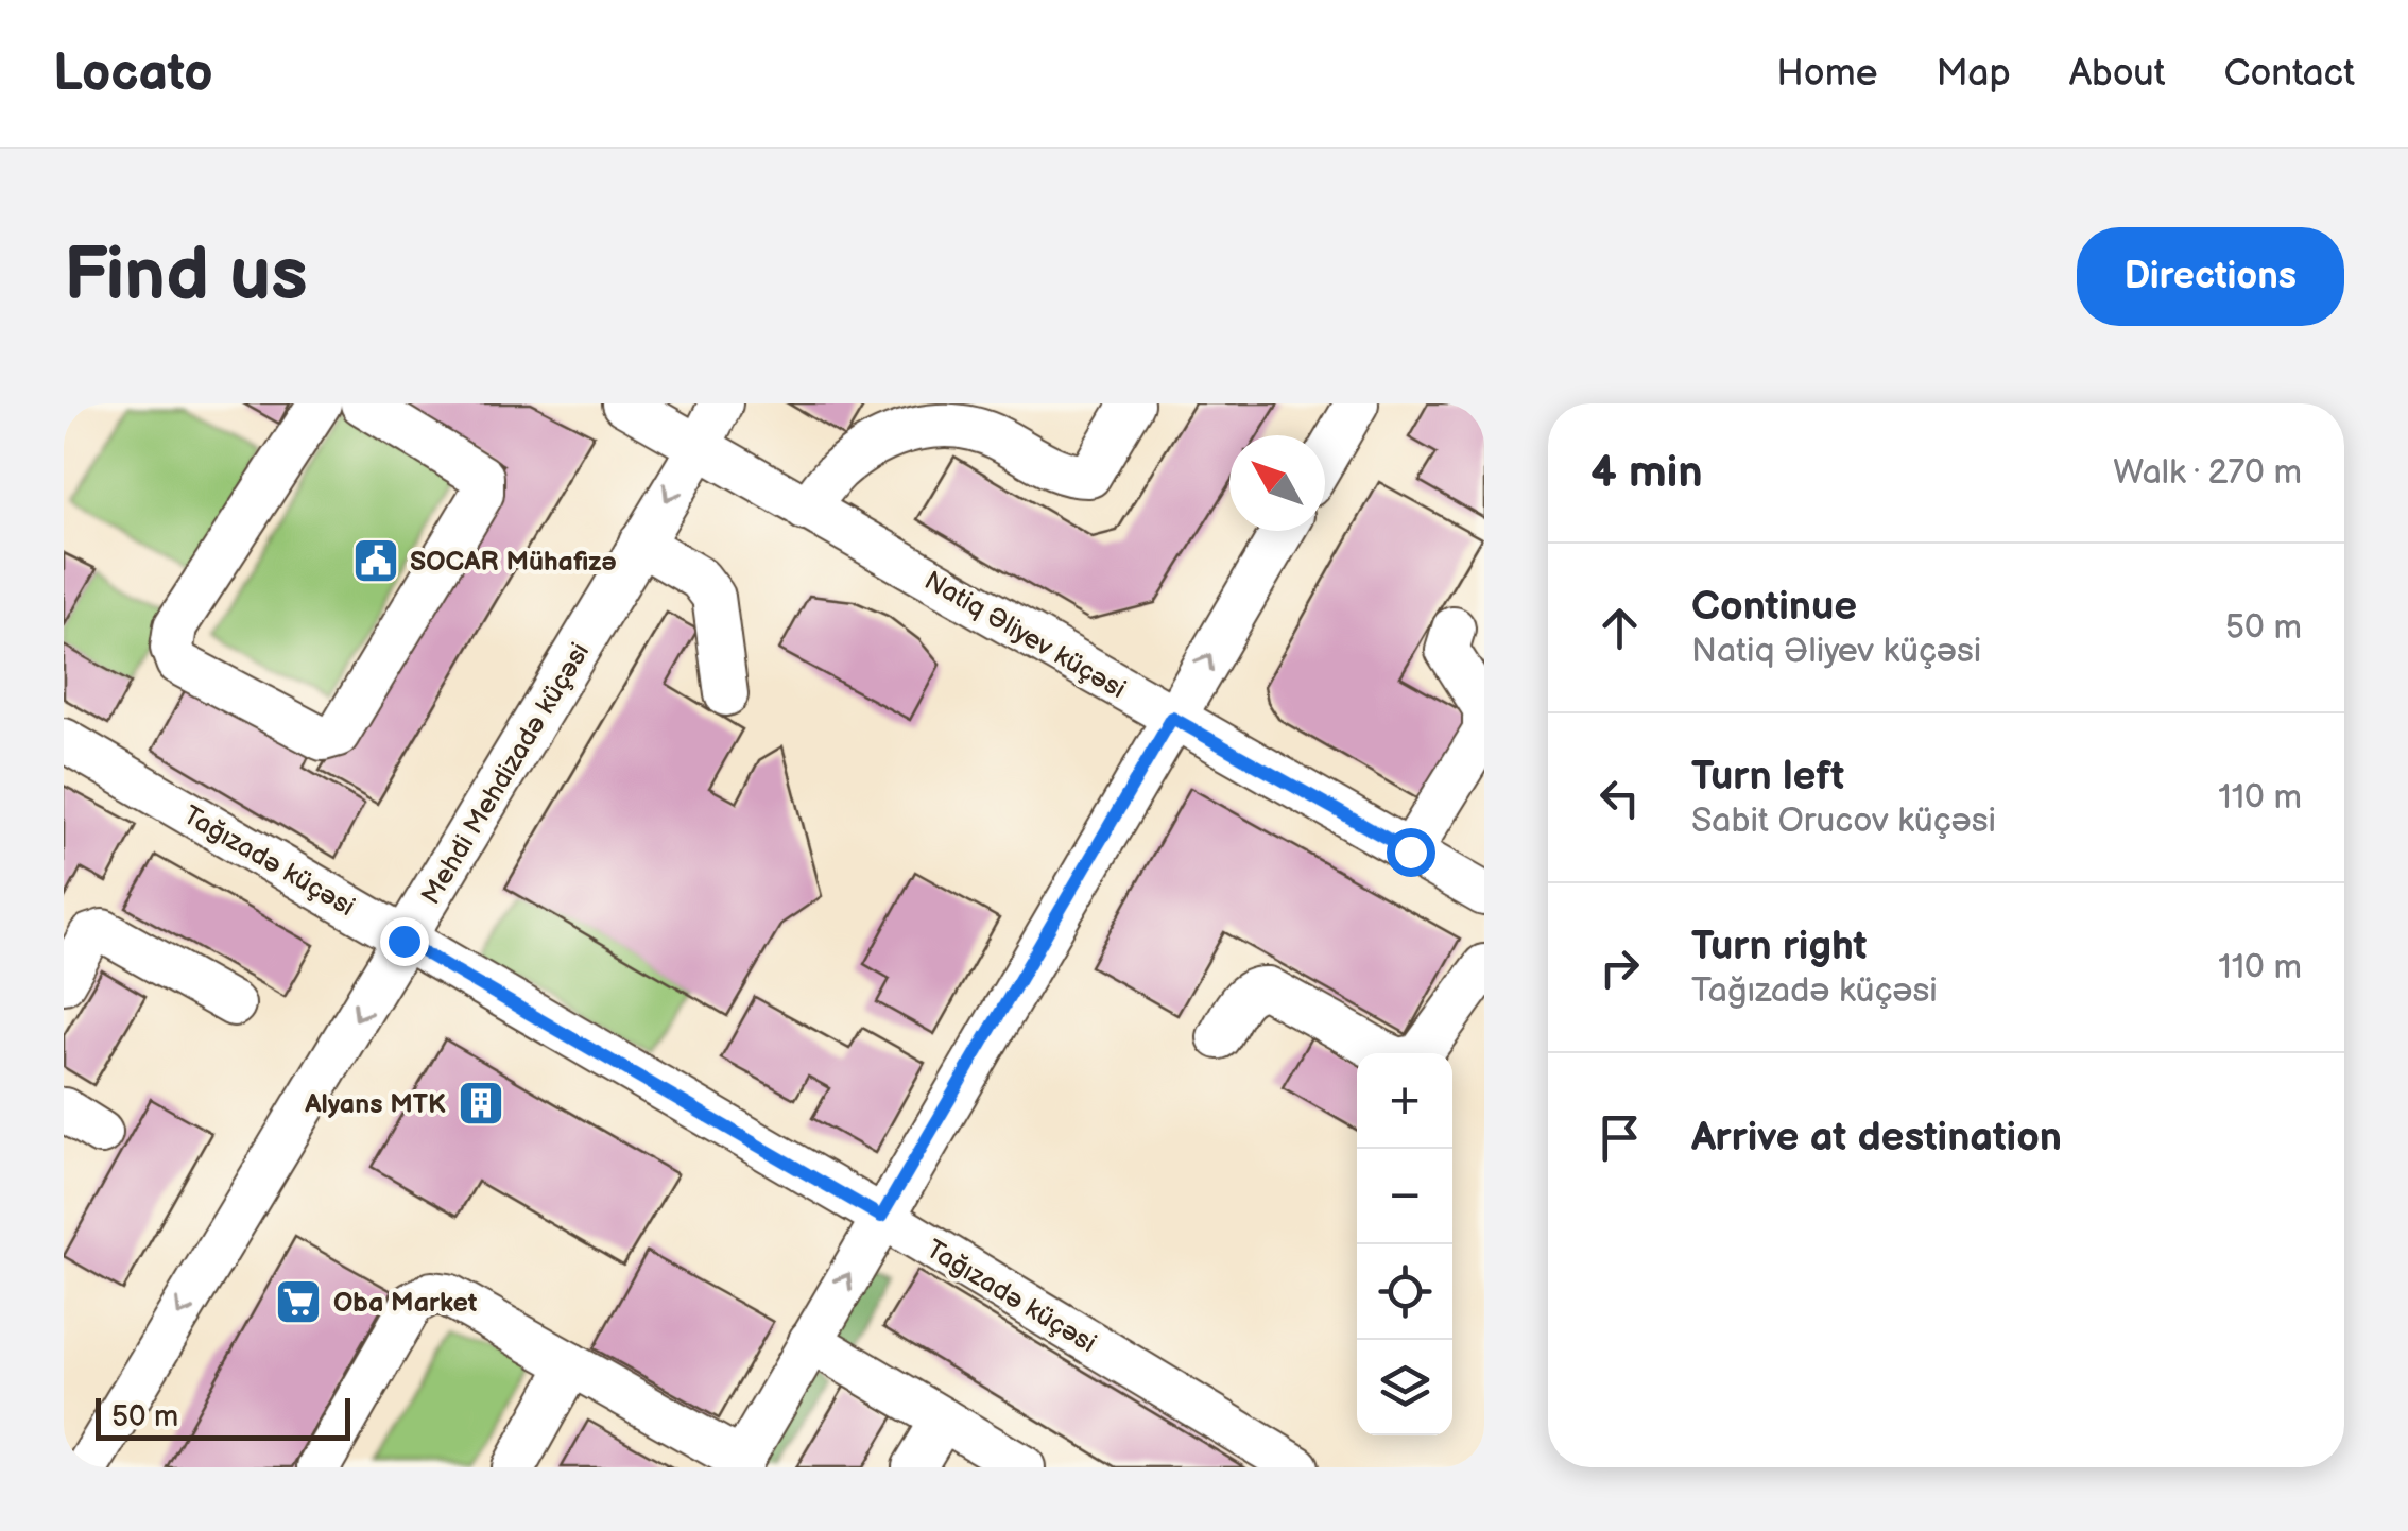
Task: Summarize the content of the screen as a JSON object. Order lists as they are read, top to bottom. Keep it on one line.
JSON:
{"streets":{"street":["Natiq Əliyev küçəsi","Mehdi Mehdizadə küçəsi","Tağızadə küçəsi"]},"crossings":[["Natiq Əliyev küçəsi","Mehdi Mehdizadə küçəsi"],["Mehdi Mehdizadə küçəsi","Tağızadə küçəsi"]],"one_way":["Mehdi Mehdizadə küçəsi"],"places":{"public building":["SOCAR Mühafizə"],"building":["Alyans MTK"],"supermarket":["Oba Market"]},"scale_bar":"50 m","north":"top left","page":{"header":"Locato","nav":["Home","Map","About","Contact"],"buttons":"Directions","title":"Find us","heading":["4 min","Walk · 270 m"],"list":[["Continue","Natiq Əliyev küçəsi","50 m"],["Turn left","Sabit Orucov küçəsi","110 m"],["Turn right","Tağızadə küçəsi","110 m"],"Arrive at destination"],"map_buttons":["+","−"],"scale":"50 m"}}
